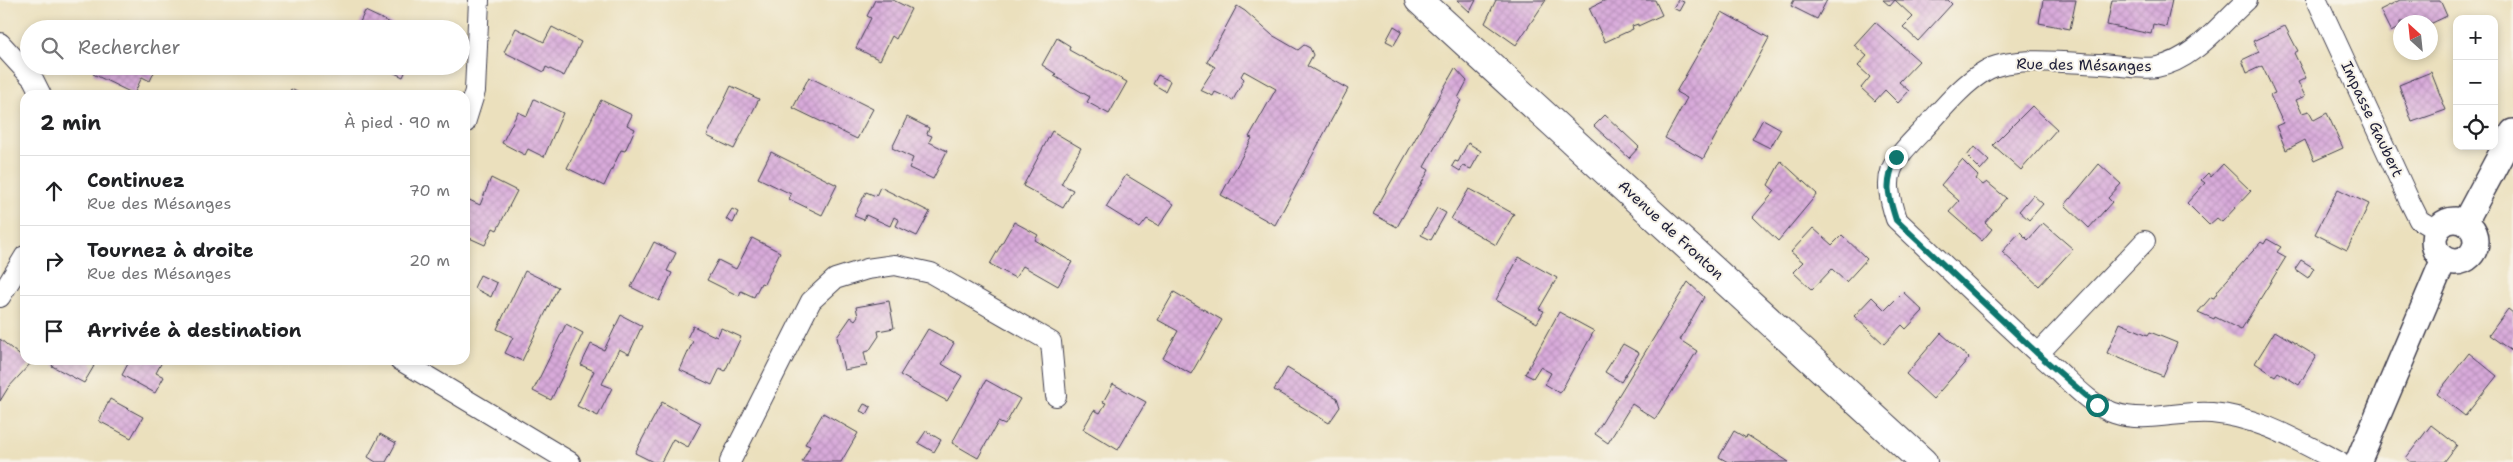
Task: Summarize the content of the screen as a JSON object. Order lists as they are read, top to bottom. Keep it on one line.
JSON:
{"streets":{"main road":["Avenue de Fronton"],"street":["Rue des Mésanges","Impasse Gaubert"]},"north":"top left","page":{"map_buttons":["+","−"],"search":"Rechercher","heading":["2 min","À pied · 90 m"],"list":[["Continuez","Rue des Mésanges","70 m"],["Tournez à droite","Rue des Mésanges","20 m"],"Arrivée à destination"]}}
